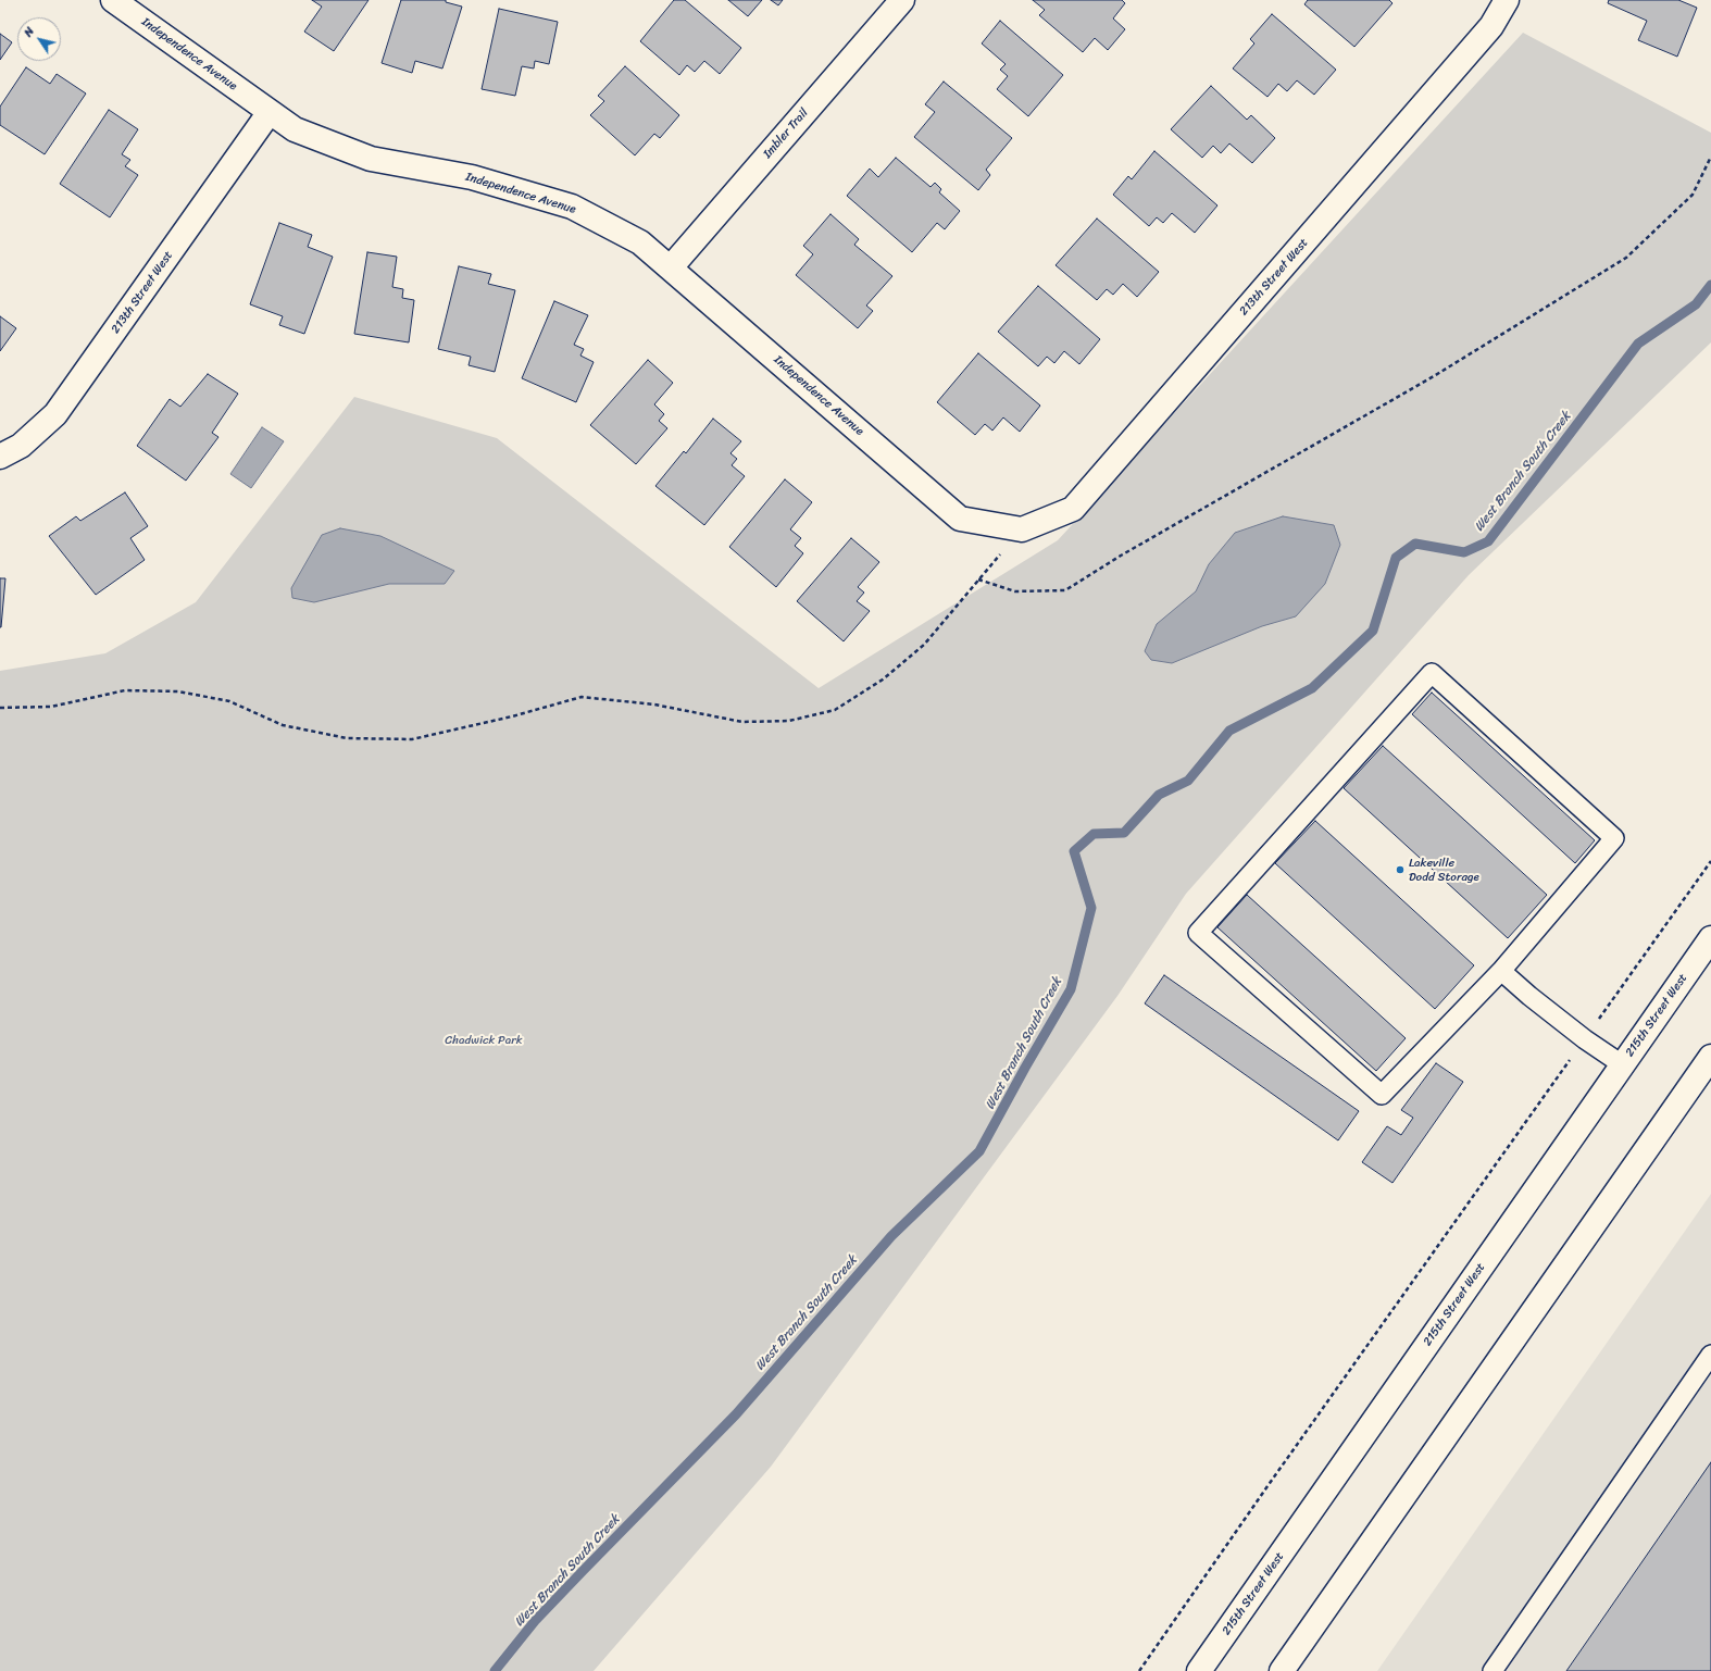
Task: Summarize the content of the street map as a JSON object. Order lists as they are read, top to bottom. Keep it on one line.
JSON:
{"streets":{"street":["Independence Avenue","Imbler Trail","213th Street West","215th Street West"]},"crossings":[["Independence Avenue","Imbler Trail"],["Independence Avenue","213th Street West"]],"water":["West Branch South Creek"],"parks":["Chadwick Park"],"places":["Lakeville Dodd Storage"],"north":"top left"}
